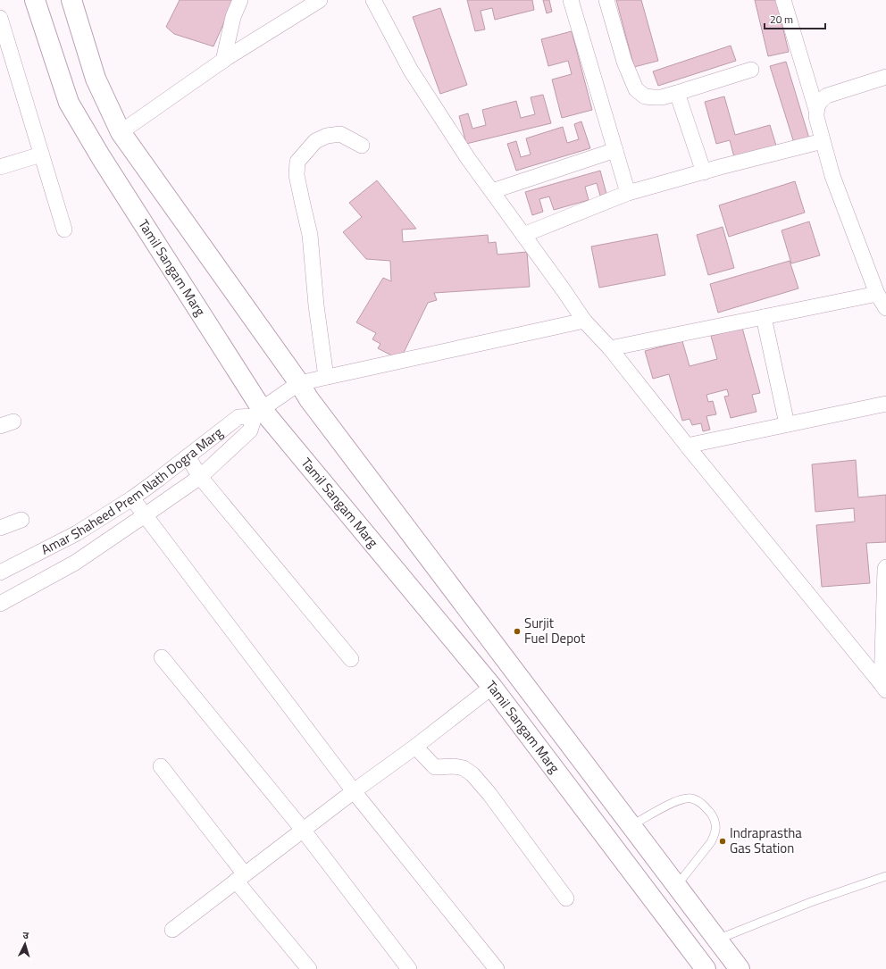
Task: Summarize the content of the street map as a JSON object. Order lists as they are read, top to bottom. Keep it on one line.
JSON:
{"streets":{"street":["Tamil Sangam Marg","Amar Shaheed Prem Nath Dogra Marg"]},"crossings":[["Tamil Sangam Marg","Amar Shaheed Prem Nath Dogra Marg"]],"places":["Surjit Fuel Depot","Indraprastha Gas Station"],"scale_bar":"20 m","north":"top"}
